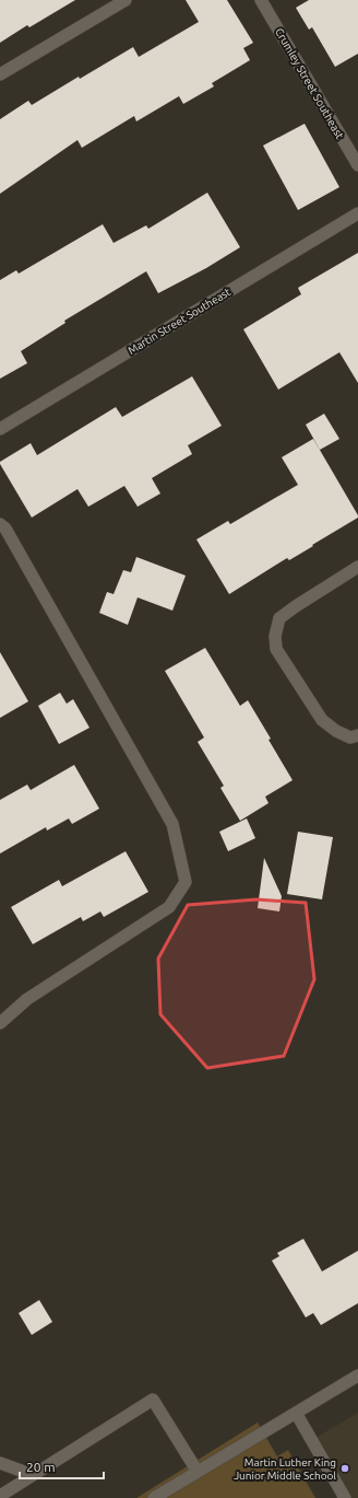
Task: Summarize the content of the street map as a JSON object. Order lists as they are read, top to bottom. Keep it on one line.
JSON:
{"streets":{"street":["Crumley Street Southeast","Martin Street Southeast"]},"places":["Martin Luther King Junior Middle School"],"scale_bar":"20 m"}
